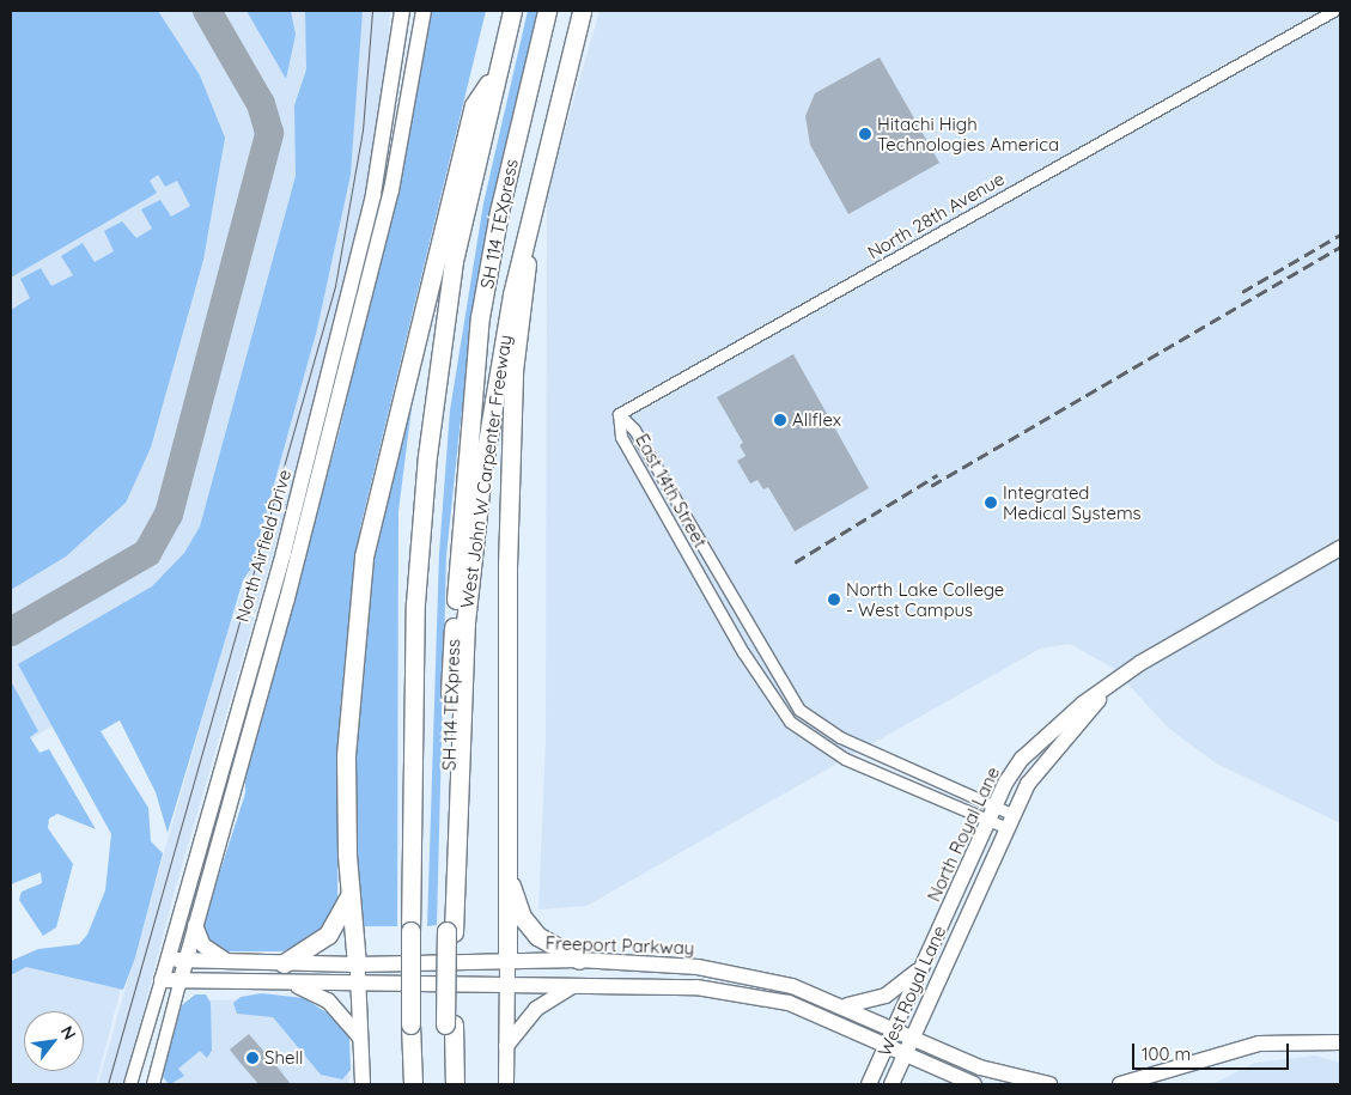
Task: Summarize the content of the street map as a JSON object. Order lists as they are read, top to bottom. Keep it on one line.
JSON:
{"streets":{"highway":["SH 114 TEXpress","West John W Carpenter Freeway"],"main road":["North Airfield Drive","North Royal Lane","Freeport Parkway","West Royal Lane"],"street":["North 28th Avenue","East 14th Street"]},"crossings":[["North 28th Avenue","East 14th Street"],["SH 114 TEXpress","West John W Carpenter Freeway"],["East 14th Street","North Royal Lane"],["East 14th Street","West Royal Lane"],["North Airfield Drive","Freeport Parkway"],["North Royal Lane","Freeport Parkway"],["North Royal Lane","West Royal Lane"],["Freeport Parkway","West Royal Lane"]],"places":["Hitachi High Technologies America","Allflex","Integrated Medical Systems","North Lake College - West Campus","Shell"],"scale_bar":"100 m","north":"top right"}
